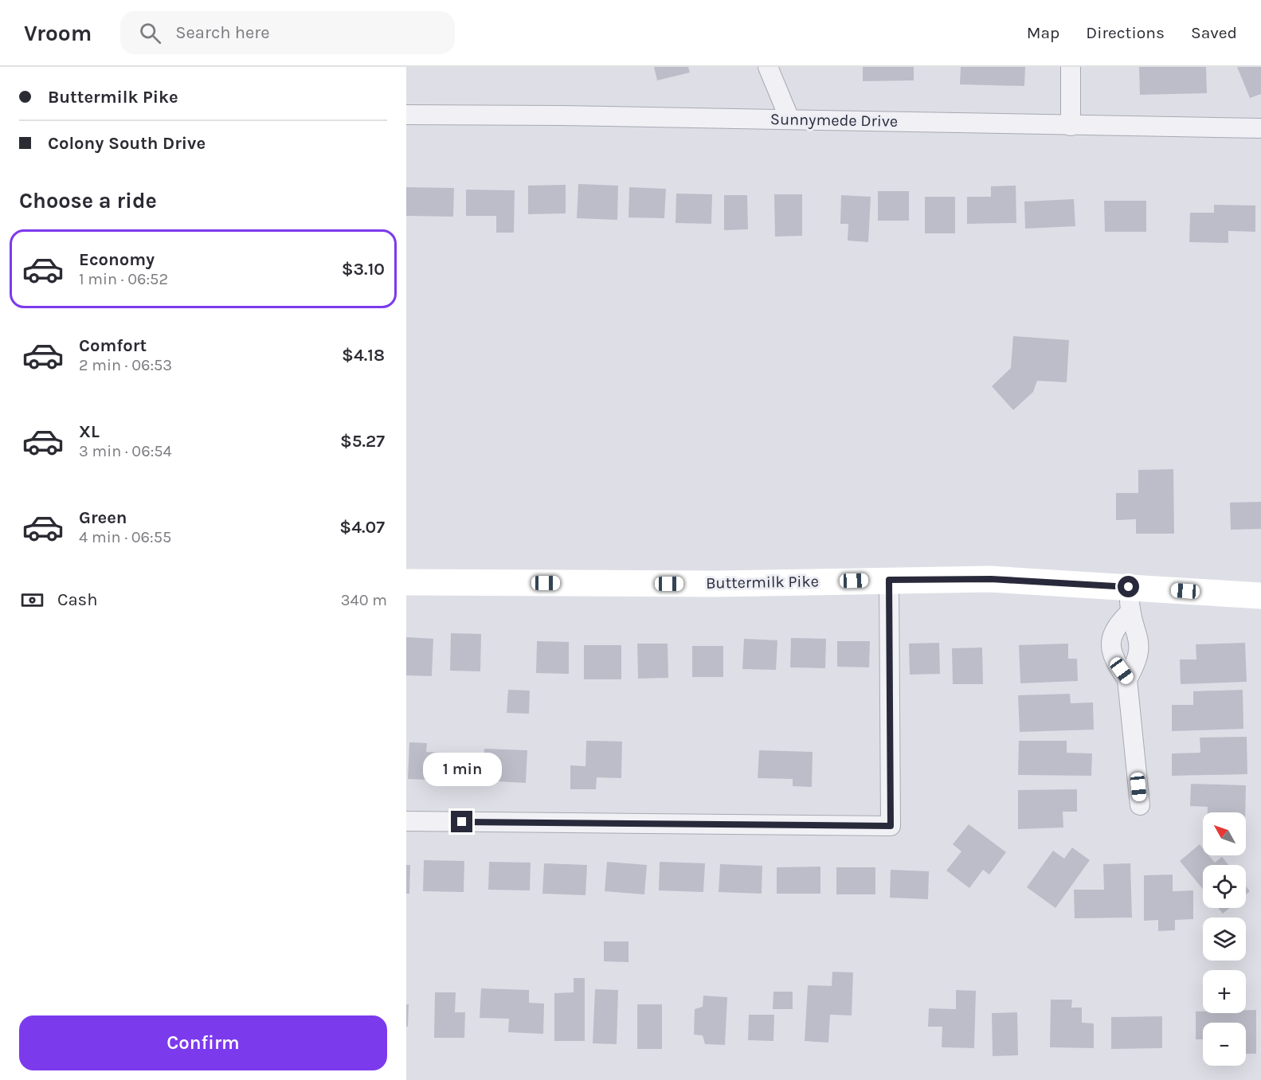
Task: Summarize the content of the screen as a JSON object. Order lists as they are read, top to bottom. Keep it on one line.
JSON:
{"streets":{"main road":["Buttermilk Pike"],"street":["Sunnymede Drive"]},"north":"top left","page":{"header":"Vroom","search":"Search here","nav":["Map","Directions","Saved"],"banner":["Buttermilk Pike","Colony South Drive"],"heading":"Choose a ride","list":[{"name":"Economy","note":"1 min · 06:52","value":"$3.10"},{"name":"Comfort","note":"2 min · 06:53","value":"$4.18"},{"name":"XL","note":"3 min · 06:54","value":"$5.27"},{"name":"Green","note":"4 min · 06:55","value":"$4.07"}],"pay":["Cash","340 m"],"bubble":"1 min","map_buttons":["+","−"],"buttons":"Confirm"}}
